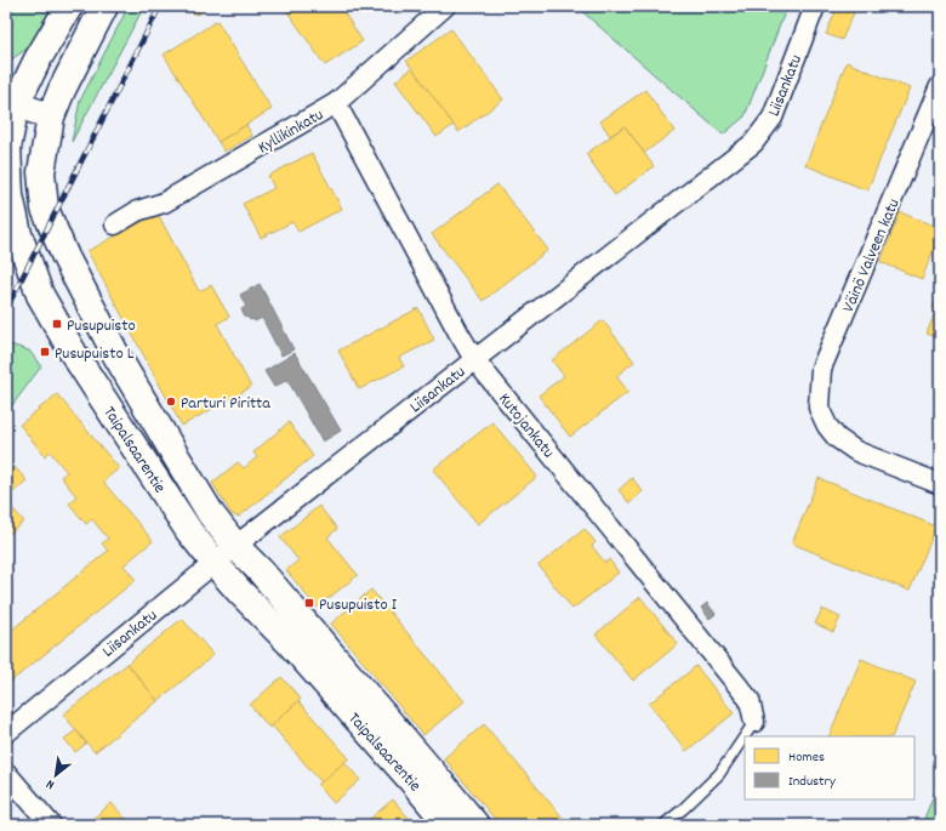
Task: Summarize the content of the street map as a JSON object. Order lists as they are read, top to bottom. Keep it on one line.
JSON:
{"streets":{"main road":["Taipalsaarentie"],"street":["Liisankatu","Kyllikinkatu","Väinö Valveen katu","Kutojankatu"]},"crossings":[["Liisankatu","Kutojankatu"],["Liisankatu","Taipalsaarentie"],["Kyllikinkatu","Kutojankatu"]],"places":{"transit":["Pusupuisto","Pusupuisto L","Pusupuisto I"],"other":["Parturi Piritta"]},"legend":["Homes","Industry"],"north":"bottom left"}
